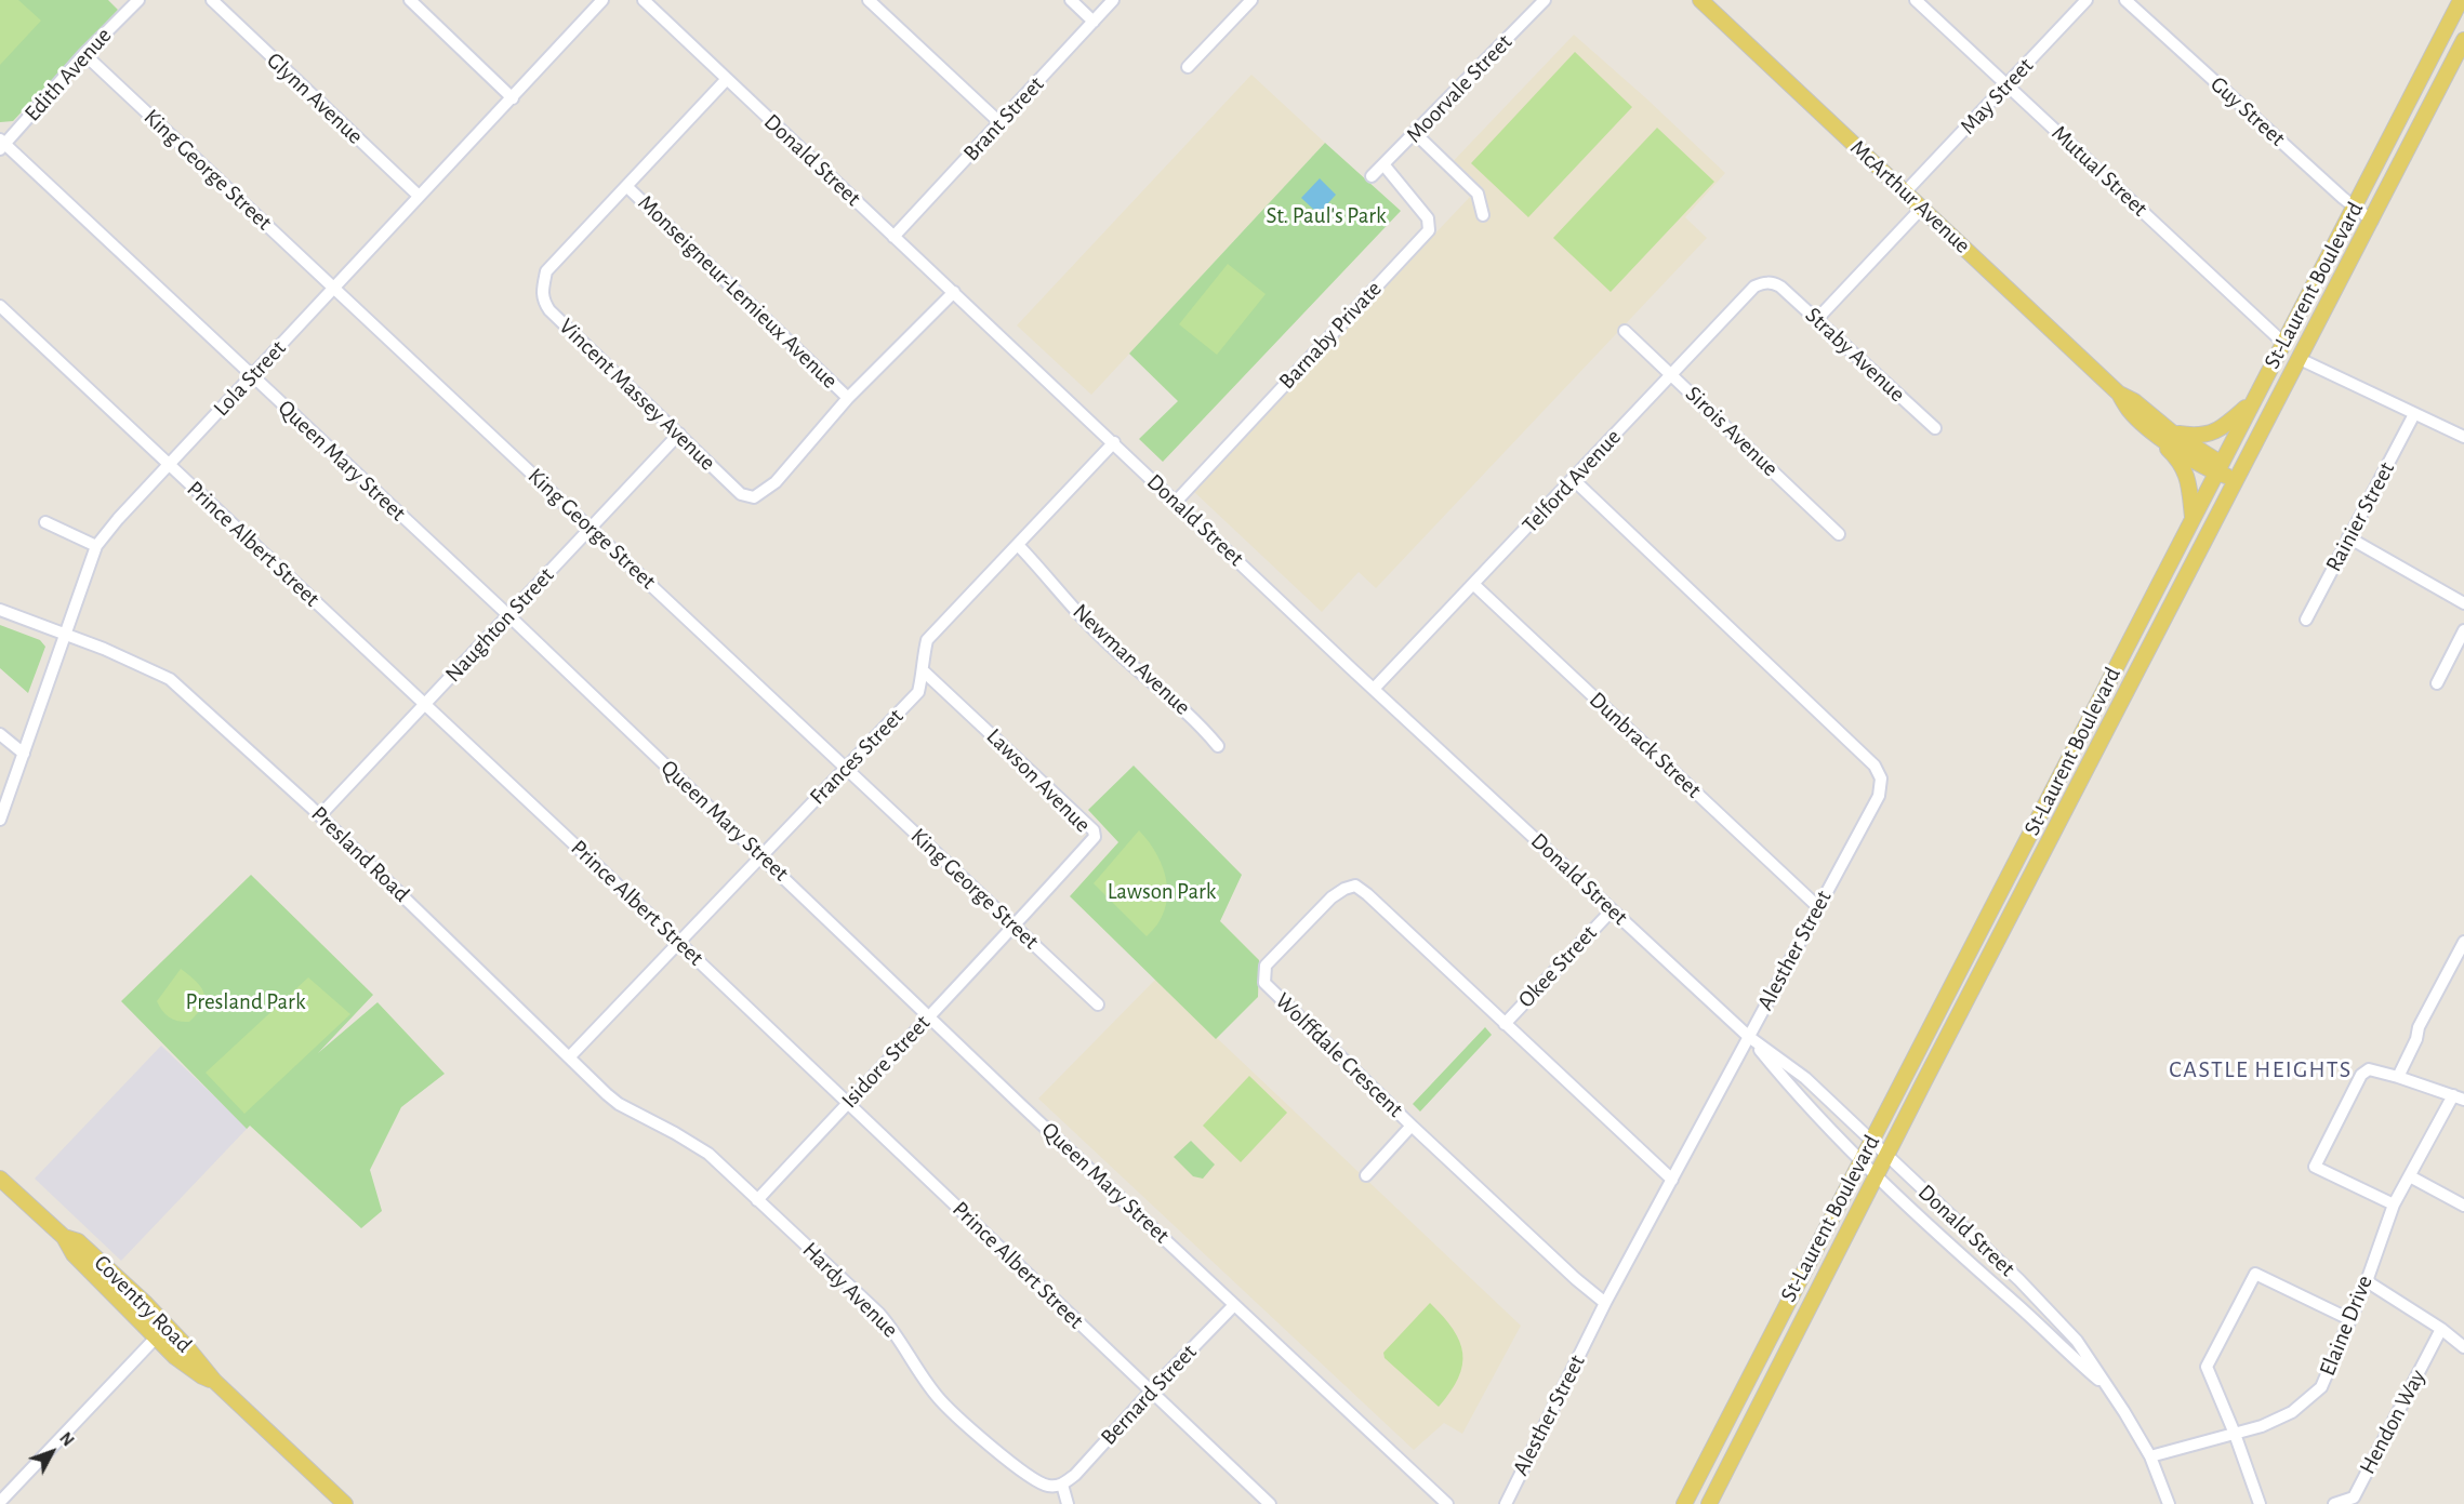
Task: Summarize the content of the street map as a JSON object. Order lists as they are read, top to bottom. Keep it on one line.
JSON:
{"streets":{"main road":["McArthur Avenue","St-Laurent Boulevard","Coventry Road"],"street":["Edith Avenue","Moorvale Street","May Street","Glynn Avenue","Guy Street","Brant Street","Donald Street","King George Street","Mutual Street","Monseigneur-Lemieux Avenue","Barnaby Private","Straby Avenue","Lola Street","Vincent Massey Avenue","Sirois Avenue","Queen Mary Street","Telford Avenue","Rainier Street","Prince Albert Street","Naughton Street","Newman Avenue","Dunbrack Street","Frances Street","Lawson Avenue","Presland Road","Alesther Street","Okee Street","Wolffdale Crescent","Isidore Street","Hardy Avenue","Elaine Drive","Bernard Street","Hendon Way"]},"crossings":[["Edith Avenue","King George Street"],["Edith Avenue","Queen Mary Street"],["Moorvale Street","Barnaby Private"],["May Street","Mutual Street"],["May Street","McArthur Avenue"],["Glynn Avenue","Lola Street"],["Guy Street","St-Laurent Boulevard"],["Brant Street","Donald Street"],["Donald Street","St-Laurent Boulevard"],["Donald Street","Barnaby Private"],["Donald Street","Telford Avenue"],["Donald Street","Frances Street"],["Donald Street","Alesther Street"],["Donald Street","Okee Street"],["Donald Street","Elaine Drive"],["King George Street","Lola Street"],["King George Street","Naughton Street"],["King George Street","Frances Street"],["King George Street","Lawson Avenue"],["King George Street","Isidore Street"],["Mutual Street","St-Laurent Boulevard"],["McArthur Avenue","St-Laurent Boulevard"],["Monseigneur-Lemieux Avenue","Vincent Massey Avenue"],["Straby Avenue","Telford Avenue"],["Lola Street","Queen Mary Street"],["Lola Street","Prince Albert Street"],["Lola Street","Presland Road"],["Vincent Massey Avenue","Naughton Street"],["Sirois Avenue","Telford Avenue"],["Queen Mary Street","Naughton Street"],["Queen Mary Street","Frances Street"],["Queen Mary Street","Isidore Street"],["Queen Mary Street","Bernard Street"],["Telford Avenue","Dunbrack Street"],["Telford Avenue","Alesther Street"],["Prince Albert Street","Naughton Street"],["Prince Albert Street","Frances Street"],["Prince Albert Street","Isidore Street"],["Prince Albert Street","Bernard Street"],["Naughton Street","Presland Road"],["Newman Avenue","Frances Street"],["Dunbrack Street","Alesther Street"],["Frances Street","Lawson Avenue"],["Frances Street","Presland Road"],["Lawson Avenue","Isidore Street"],["Presland Road","Hardy Avenue"],["Alesther Street","Wolffdale Crescent"],["Okee Street","Wolffdale Crescent"],["Isidore Street","Hardy Avenue"],["Hardy Avenue","Bernard Street"]],"districts":["CASTLE HEIGHTS"],"parks":["St. Paul's Park","Lawson Park","Presland Park"],"north":"top right"}
